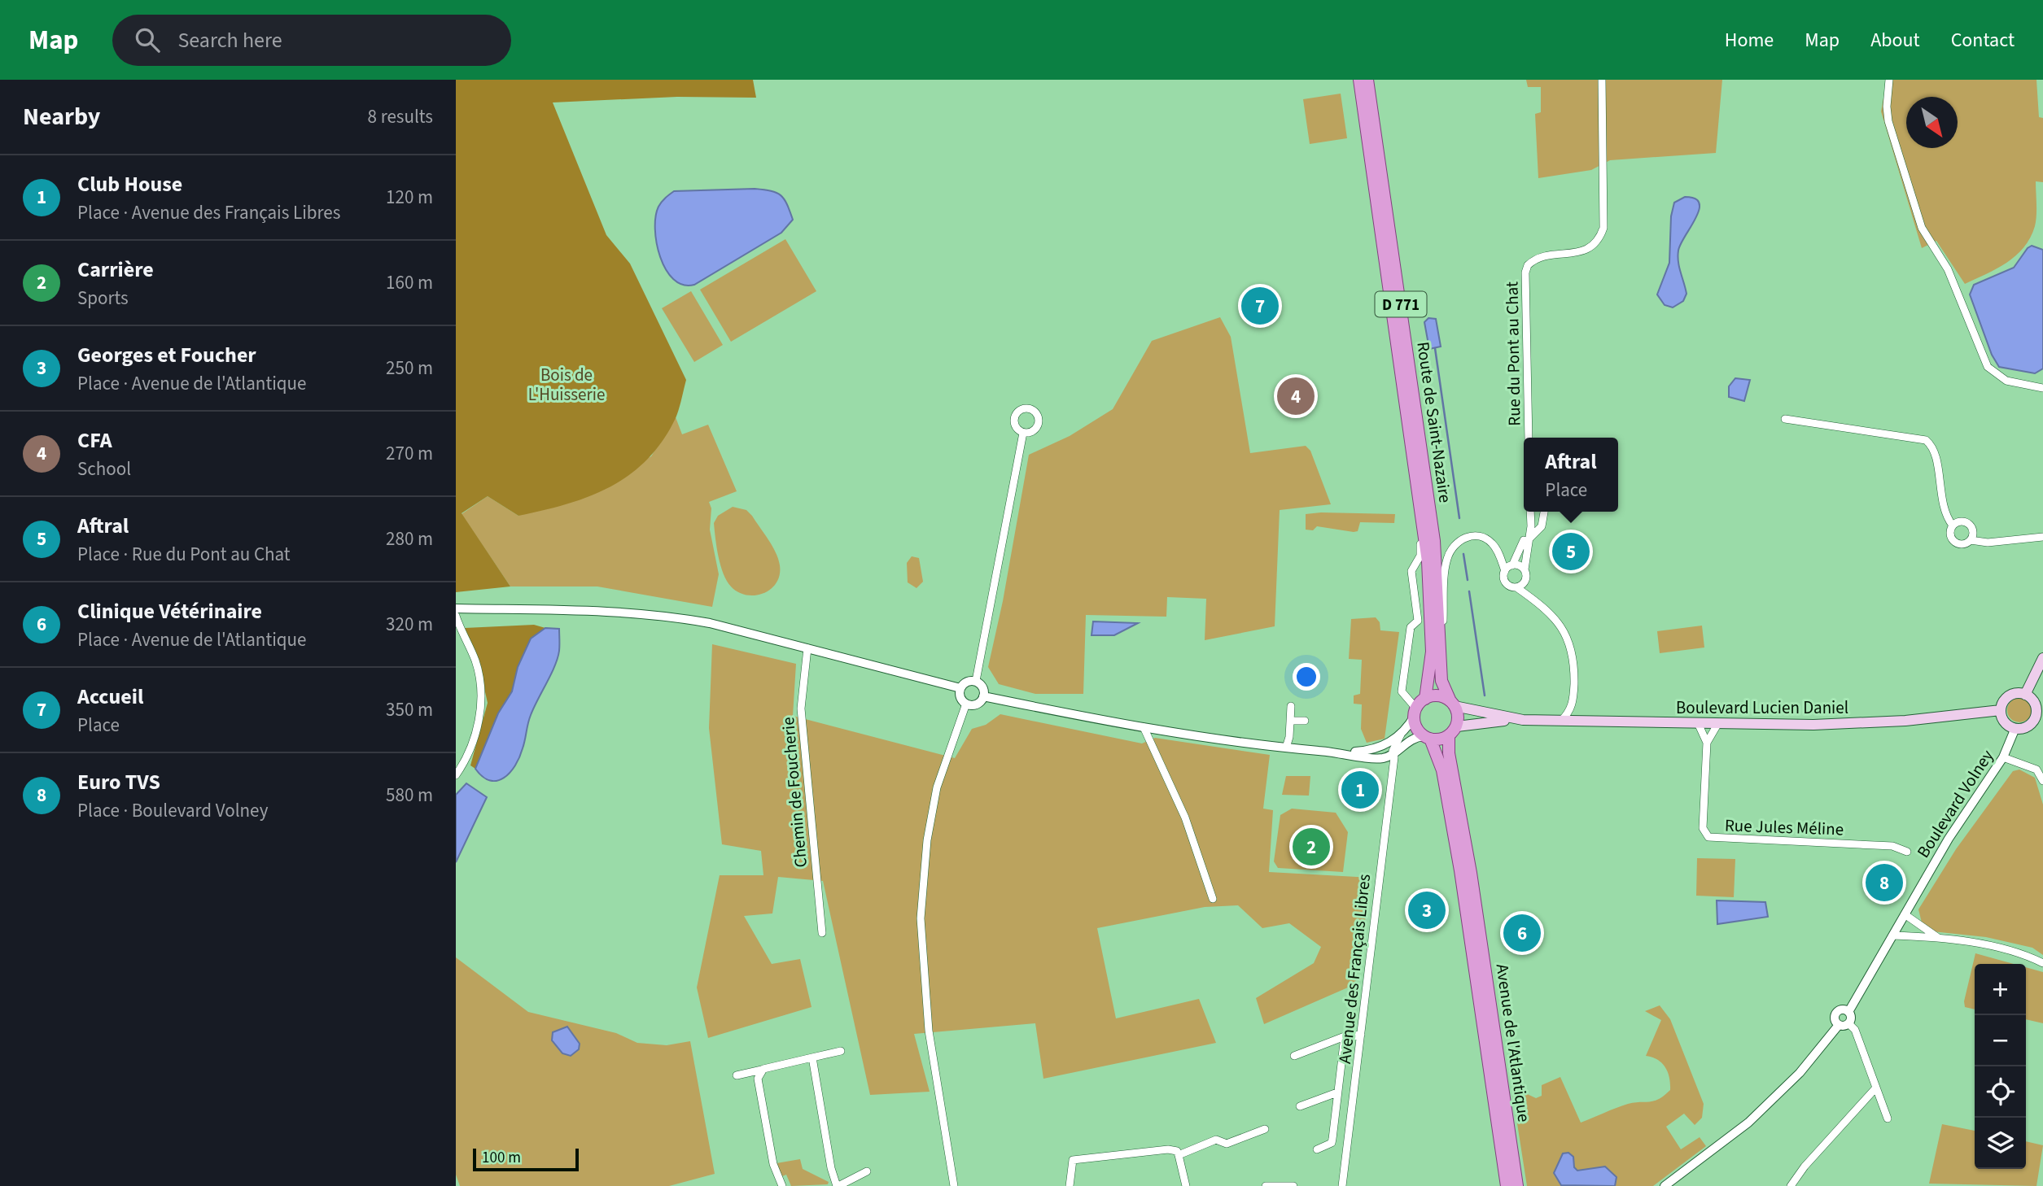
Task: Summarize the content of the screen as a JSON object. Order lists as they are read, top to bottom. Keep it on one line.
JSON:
{"streets":{"main road":["D 771","Route de Saint-Nazaire","Boulevard Lucien Daniel","Avenue de l'Atlantique"],"street":["Rue du Pont au Chat","Chemin de Foucherie","Boulevard Volney","Rue Jules Méline","Avenue des Français Libres"]},"crossings":[["Route de Saint-Nazaire","Boulevard Lucien Daniel"],["Route de Saint-Nazaire","Avenue de l'Atlantique"],["Boulevard Lucien Daniel","Boulevard Volney"],["Boulevard Lucien Daniel","Rue Jules Méline"],["Boulevard Lucien Daniel","Avenue de l'Atlantique"]],"parks":["Bois de L'Huisserie"],"scale_bar":"100 m","north":"bottom right","page":{"header":"Map","search":"Search here","nav":["Home","Map","About","Contact"],"heading":["Nearby","8 results"],"list":[{"mark":"1","name":"Club House","note":"Place · Avenue des Français Libres","value":"120 m"},{"mark":"2","name":"Carrière","note":"Sports","value":"160 m"},{"mark":"3","name":"Georges et Foucher","note":"Place · Avenue de l'Atlantique","value":"250 m"},{"mark":"4","name":"CFA","note":"School","value":"270 m"},{"mark":"5","name":"Aftral","note":"Place · Rue du Pont au Chat","value":"280 m"},{"mark":"6","name":"Clinique Vétérinaire","note":"Place · Avenue de l'Atlantique","value":"320 m"},{"mark":"7","name":"Accueil","note":"Place","value":"350 m"},{"mark":"8","name":"Euro TVS","note":"Place · Boulevard Volney","value":"580 m"}],"pins":["7","4","5","1","2","8","3","6"],"popup":["Aftral","Place"],"map_buttons":["+","−"],"scale":"100 m"}}
